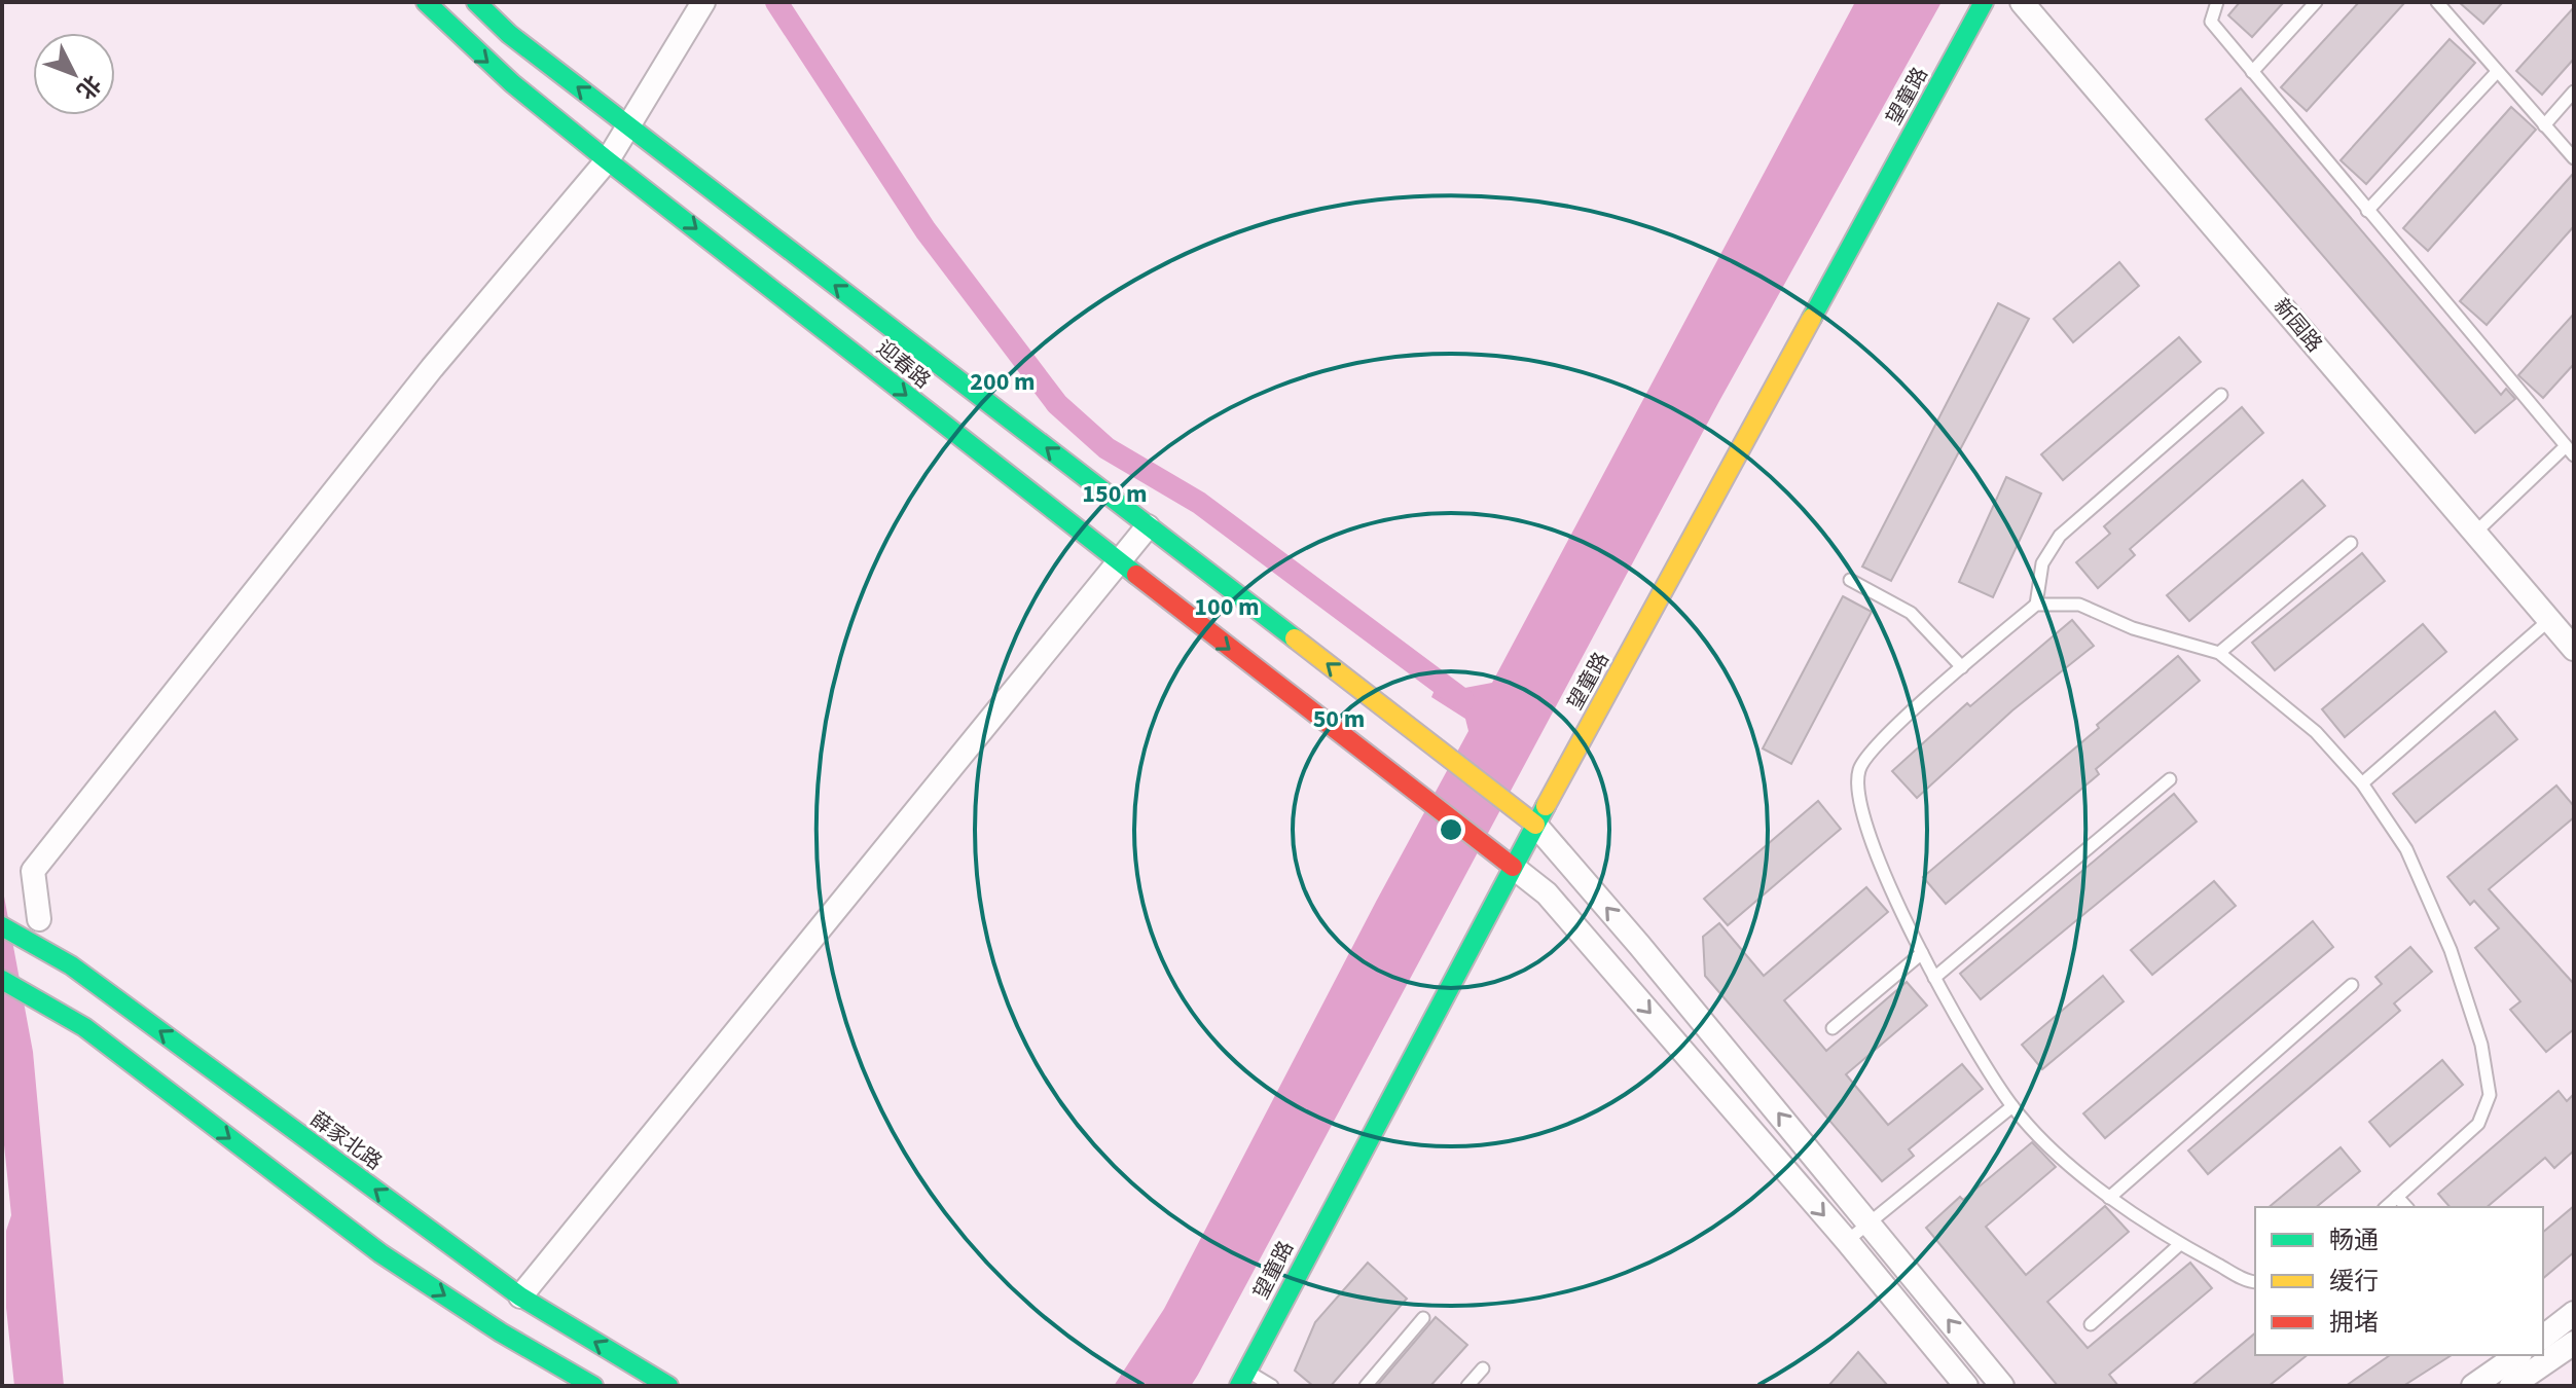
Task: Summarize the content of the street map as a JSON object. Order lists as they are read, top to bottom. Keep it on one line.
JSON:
{"streets":{"main road":["望童路","迎春路","薛家北路"],"street":["新园路"]},"crossings":[["望童路","迎春路"]],"legend":["畅通","缓行","拥堵"],"north":"bottom right","rings":["200 m","150 m","100 m","50 m"]}
